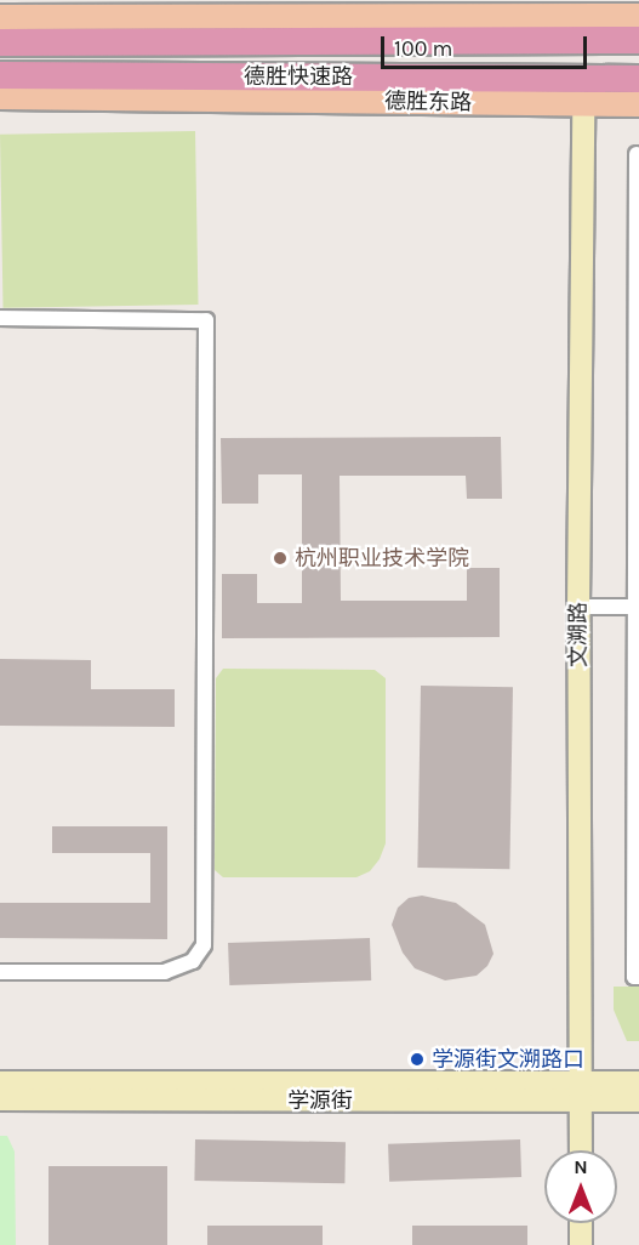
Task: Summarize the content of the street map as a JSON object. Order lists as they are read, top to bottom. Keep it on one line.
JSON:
{"streets":{"highway":["德胜快速路"],"main road":["德胜东路","文溯路","学源街"]},"crossings":[["德胜东路","文溯路"],["文溯路","学源街"]],"places":["杭州职业技术学院","学源街文溯路口"],"scale_bar":"100 m","north":"top"}
